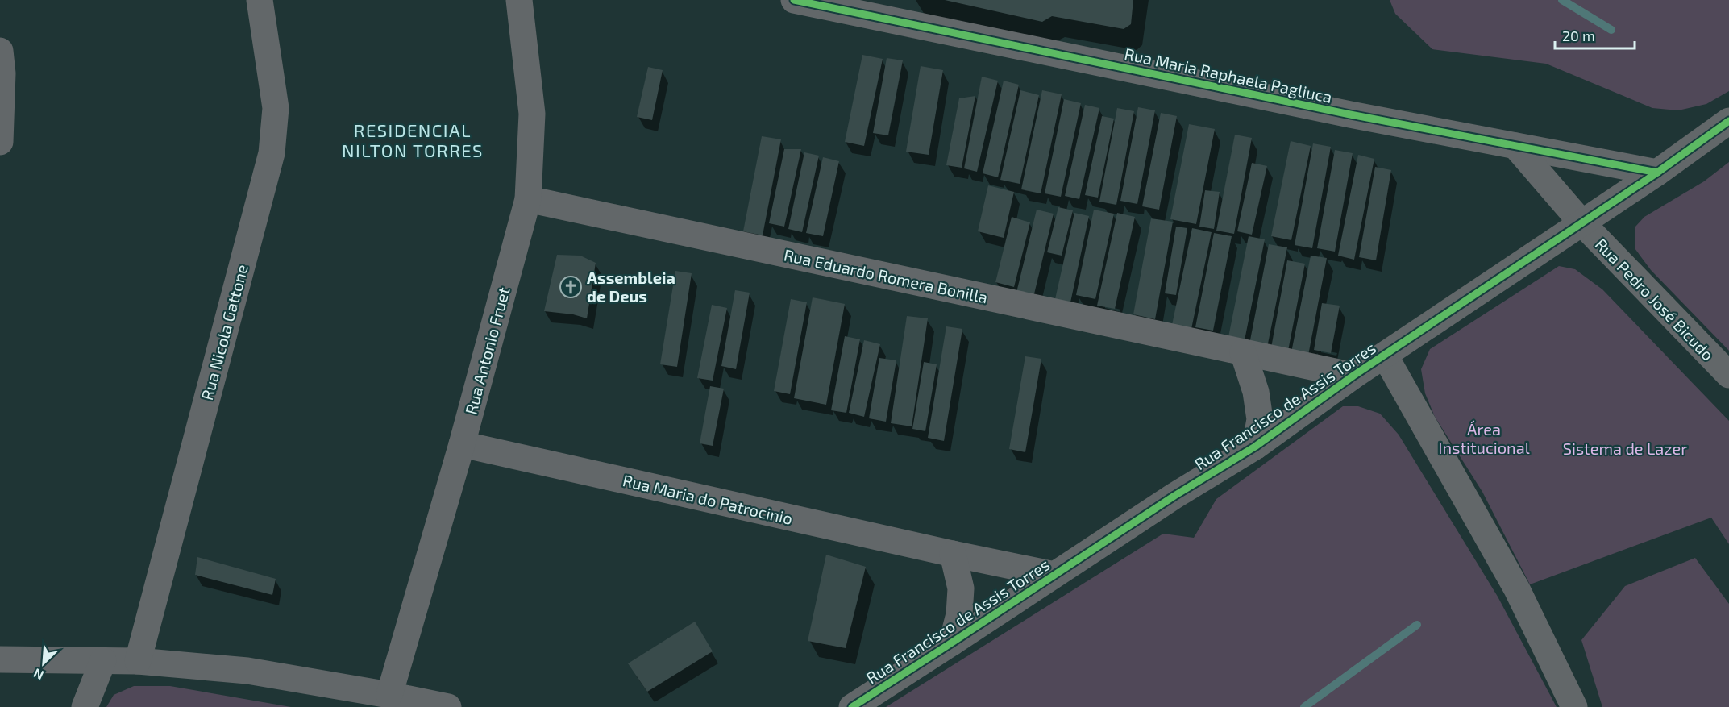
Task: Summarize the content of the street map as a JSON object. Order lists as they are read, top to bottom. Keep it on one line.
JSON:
{"streets":{"street":["Rua Maria Raphaela Pagliuca","Rua Eduardo Romera Bonilla","Rua Pedro José Bicudo","Rua Nicola Gattone","Rua Antonio Fruet","Rua Francisco de Assis Torres","Rua Maria do Patrocinio"]},"crossings":[["Rua Maria Raphaela Pagliuca","Rua Francisco de Assis Torres"],["Rua Eduardo Romera Bonilla","Rua Antonio Fruet"],["Rua Eduardo Romera Bonilla","Rua Francisco de Assis Torres"],["Rua Pedro José Bicudo","Rua Francisco de Assis Torres"],["Rua Antonio Fruet","Rua Maria do Patrocinio"],["Rua Francisco de Assis Torres","Rua Maria do Patrocinio"]],"districts":["RESIDENCIAL NILTON TORRES"],"parks":["Área Institucional","Sistema de Lazer"],"places":{"church":["Assembleia de Deus"]},"scale_bar":"20 m","north":"bottom left"}
